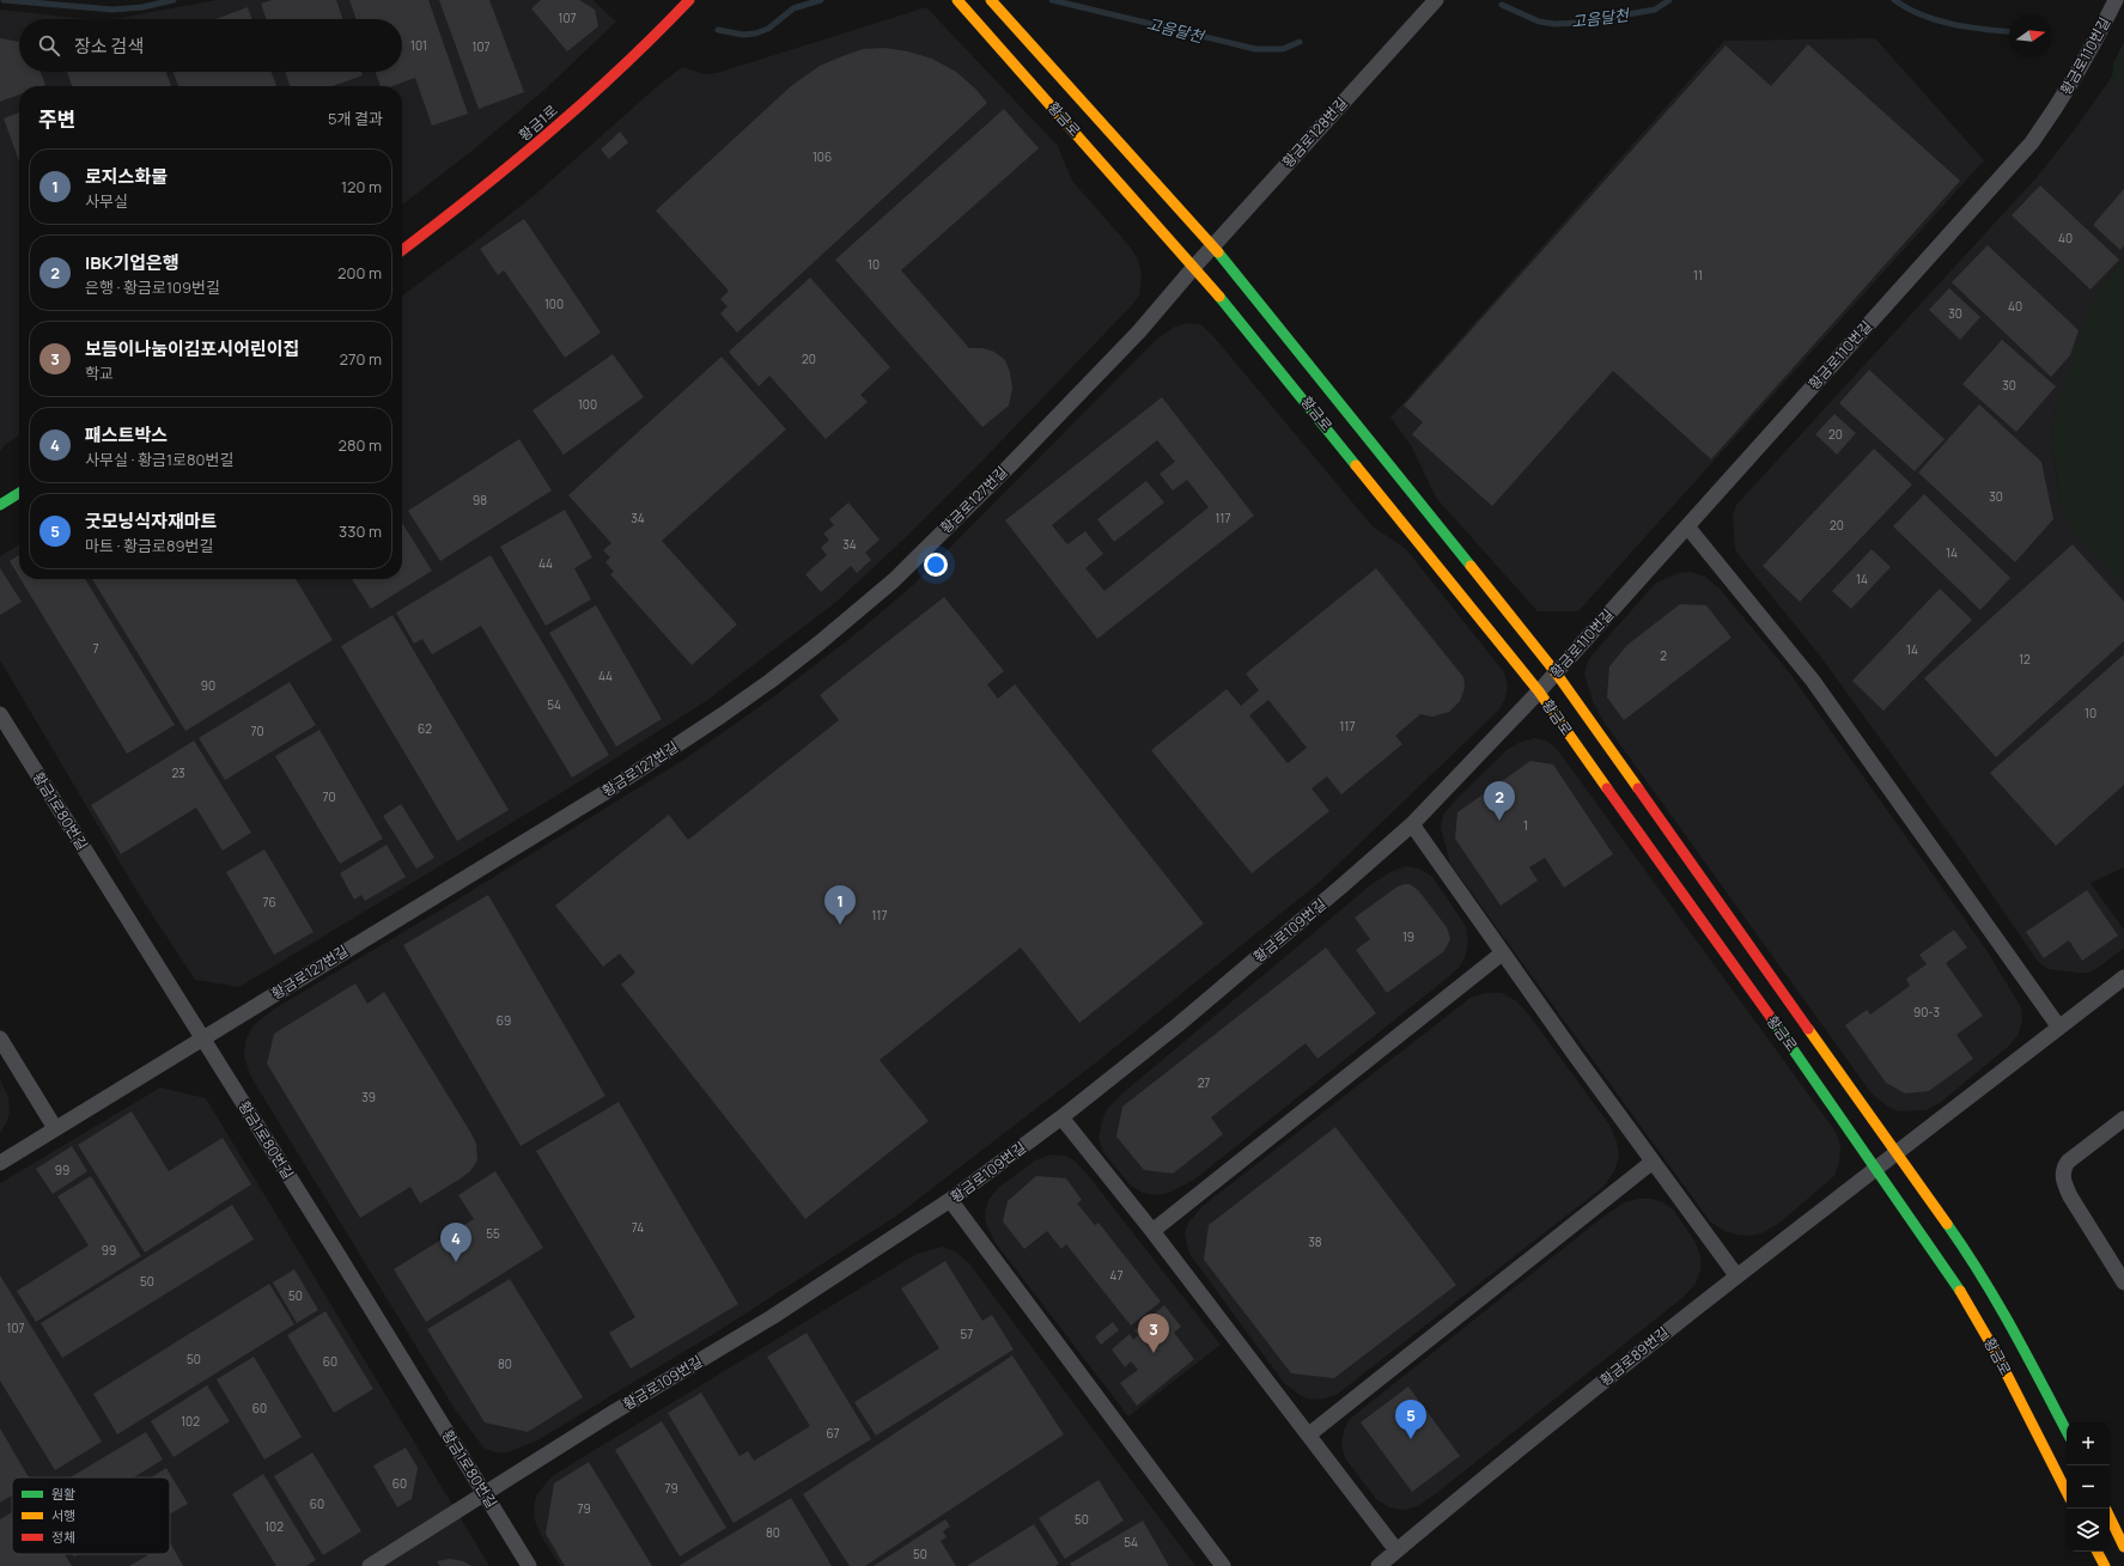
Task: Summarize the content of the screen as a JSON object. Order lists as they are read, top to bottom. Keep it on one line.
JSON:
{"streets":{"street":["황금로110번길","황금로","황금1로","황금로128번길","황금로127번길","황금1로80번길","황금로109번길","황금로89번길"]},"crossings":[["황금로110번길","황금로"],["황금로110번길","황금로109번길"],["황금로","황금로128번길"],["황금로","황금로127번길"],["황금로","황금로109번길"],["황금로","황금로89번길"],["황금로128번길","황금로127번길"],["황금로127번길","황금1로80번길"],["황금1로80번길","황금로109번길"]],"water":["고음달천"],"house_numbers":["107","101","107","106","40","10","11","100","40","30","20","30","100","20","30","98","34","117","20","34","14","44","14","7","14","2","12","44","90","54","10","117","62","70","23","70","1","76","117","19","90-3","69","27","39","99","74","55","38","99","47","50","50","107","57","50","60","80","60","102","67","60","79","60","79","50","102","80","54","50"],"legend":["원활","서행","정체"],"north":"right","page":{"search":"장소 검색","heading":["주변","5개 결과"],"list":[{"mark":"1","name":"로지스화물","note":"사무실","value":"120 m"},{"mark":"2","name":"IBK기업은행","note":"은행 · 황금로109번길","value":"200 m"},{"mark":"3","name":"보듬이나눔이김포시어린이집","note":"학교","value":"270 m"},{"mark":"4","name":"패스트박스","note":"사무실 · 황금1로80번길","value":"280 m"},{"mark":"5","name":"굿모닝식자재마트","note":"마트 · 황금로89번길","value":"330 m"}],"pins":["2","1","4","3","5"],"map_buttons":["+","−"]}}
